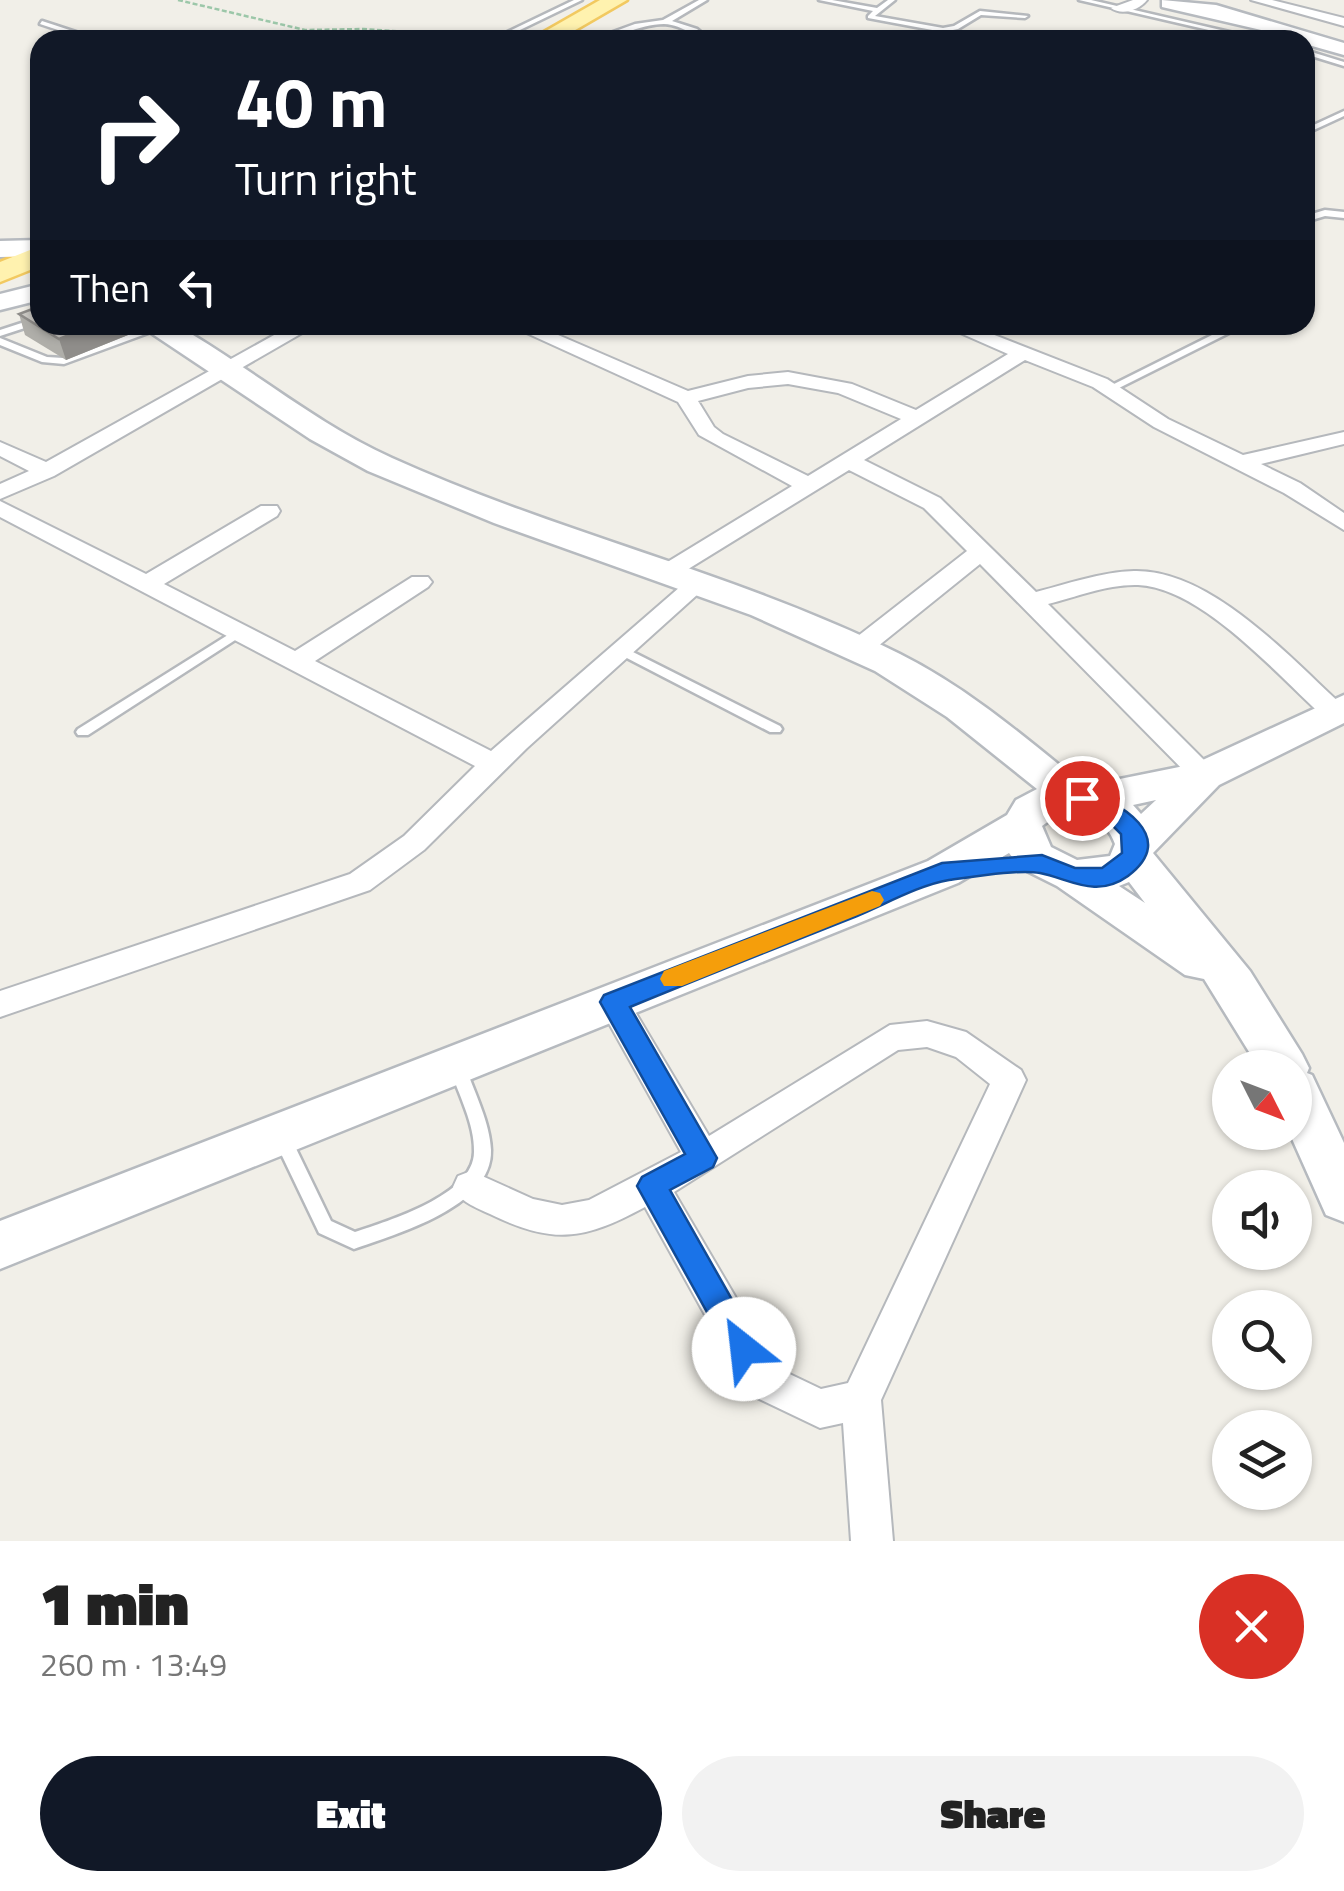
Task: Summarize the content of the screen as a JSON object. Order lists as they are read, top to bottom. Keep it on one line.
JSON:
{"north":"bottom right","page":{"turn":["40 m","Turn right"],"then":"Then","heading":["1 min","260 m · 13:49"],"buttons":["Exit","Share"]}}
